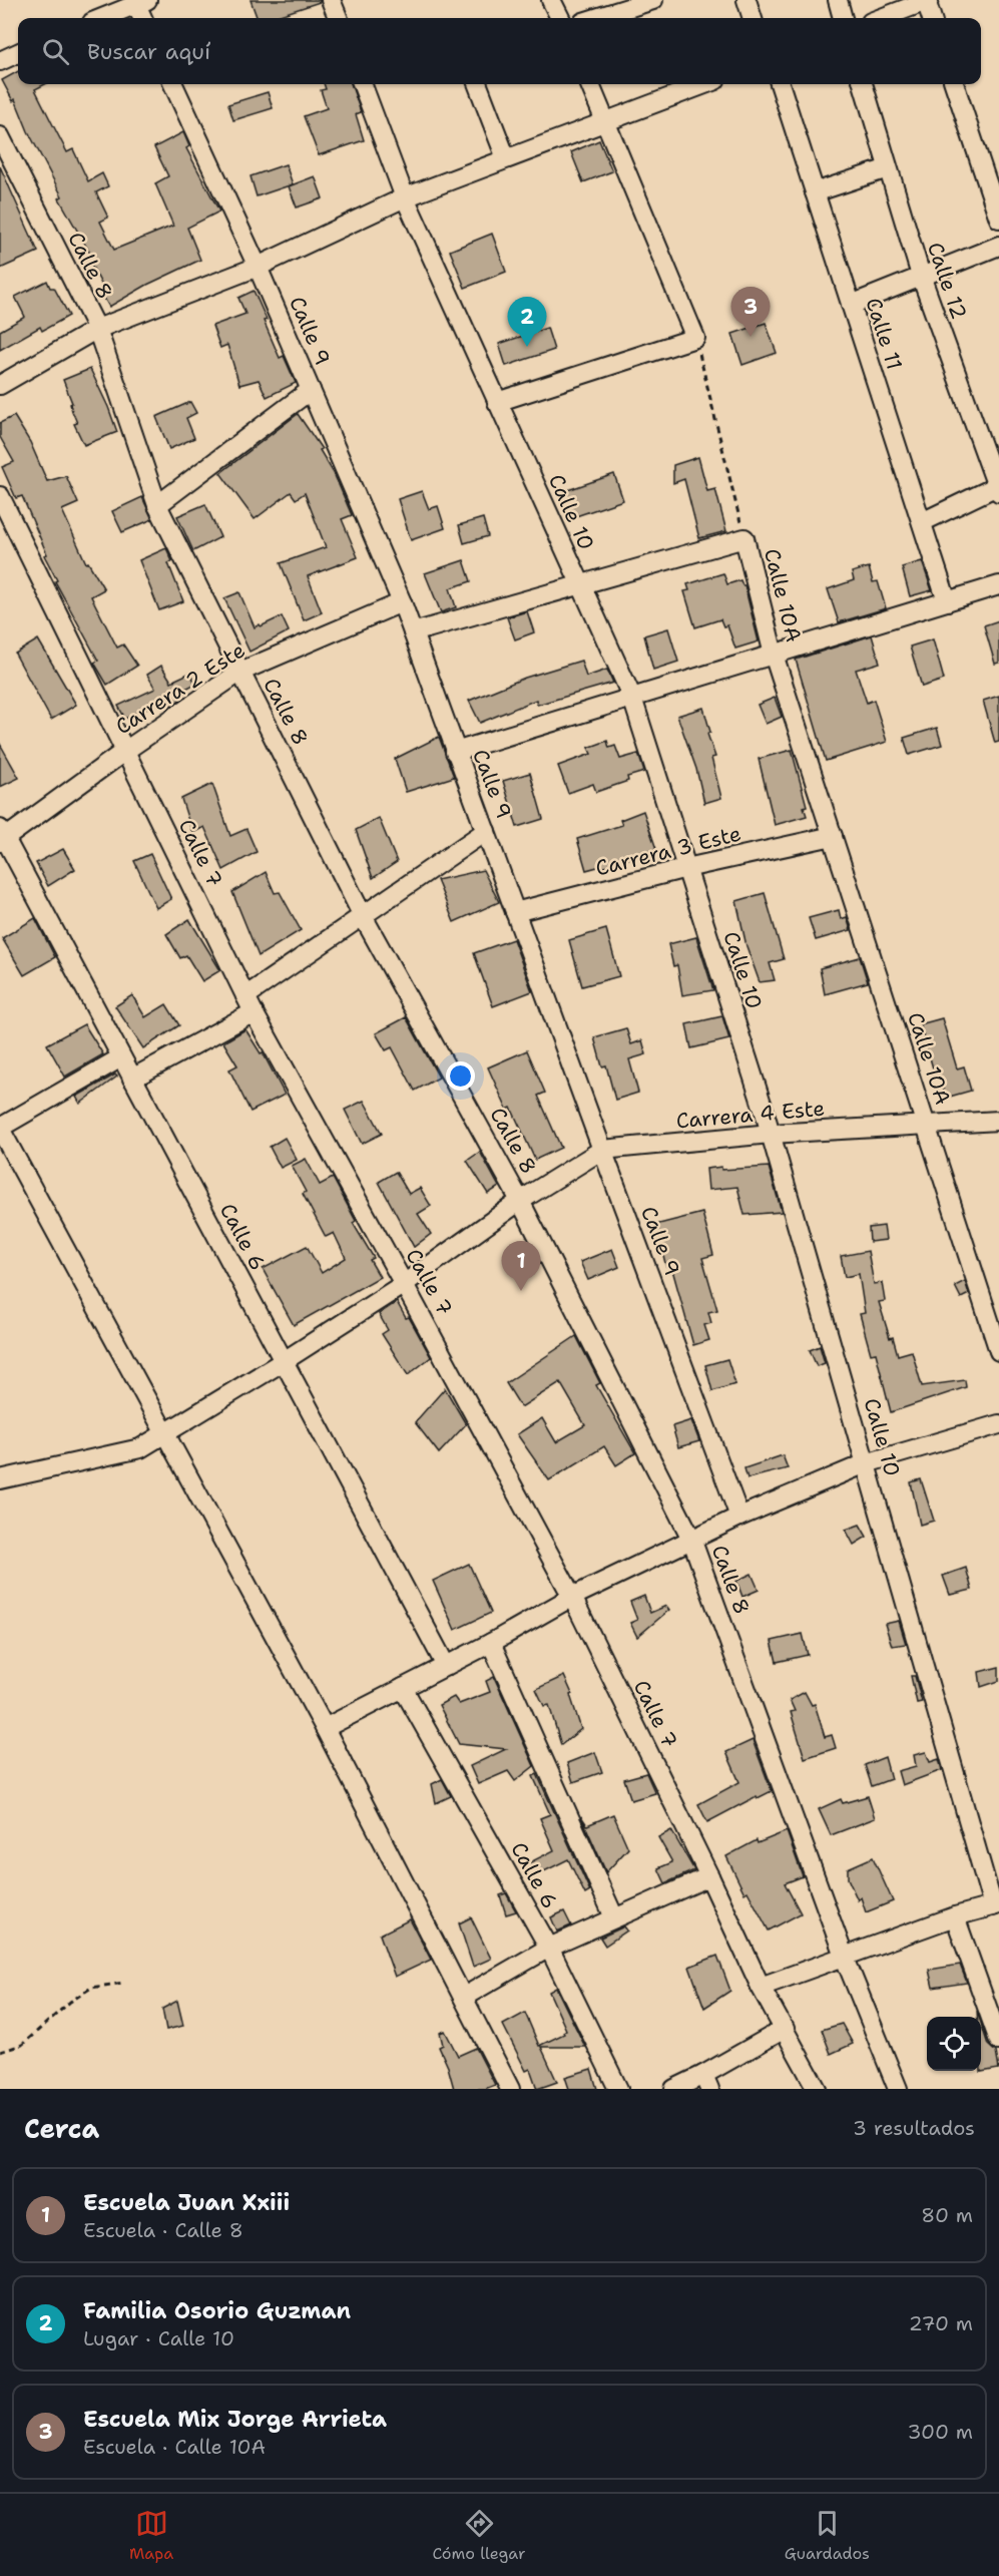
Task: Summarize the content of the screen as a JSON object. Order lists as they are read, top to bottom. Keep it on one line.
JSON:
{"streets":{"street":["Calle 8","Calle 12","Calle 9","Calle 11","Calle 10","Calle 10A","Carrera 2 Este","Carrera 3 Este","Calle 7","Carrera 4 Este","Calle 6"]},"crossings":[["Calle 8","Carrera 2 Este"],["Calle 8","Carrera 4 Este"],["Calle 9","Carrera 2 Este"],["Calle 9","Carrera 3 Este"],["Calle 9","Carrera 4 Este"],["Calle 10","Carrera 3 Este"],["Calle 10","Carrera 4 Este"],["Calle 10A","Carrera 3 Este"],["Calle 10A","Carrera 4 Este"],["Carrera 2 Este","Calle 7"],["Carrera 2 Este","Calle 6"],["Calle 7","Carrera 4 Este"],["Carrera 4 Este","Calle 6"]],"page":{"search":"Buscar aquí","pins":["3","2","1"],"heading":["Cerca","3 resultados"],"list":[{"mark":"1","name":"Escuela Juan Xxiii","note":"Escuela · Calle 8","value":"80 m"},{"mark":"2","name":"Familia Osorio Guzman","note":"Lugar · Calle 10","value":"270 m"},{"mark":"3","name":"Escuela Mix Jorge Arrieta","note":"Escuela · Calle 10A","value":"300 m"}],"nav":["Mapa","Cómo llegar","Guardados"]}}
